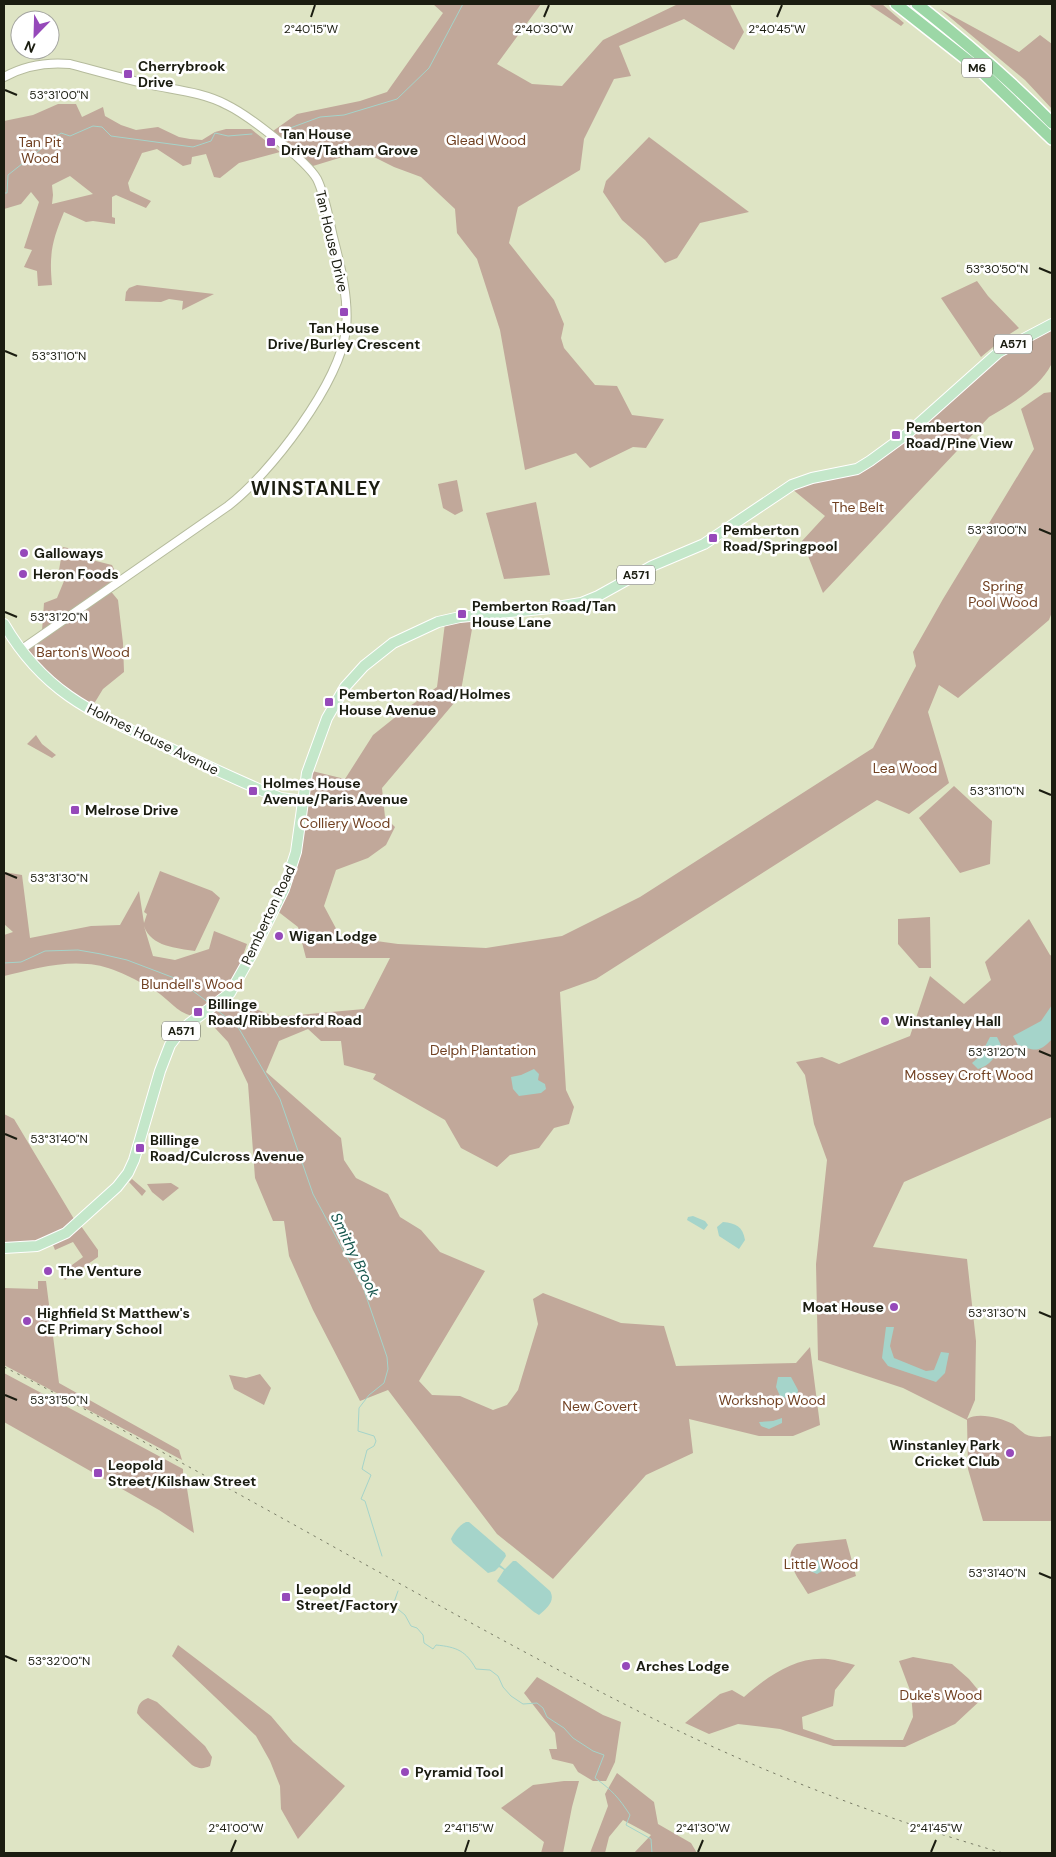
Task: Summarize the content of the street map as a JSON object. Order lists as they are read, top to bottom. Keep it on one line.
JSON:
{"streets":{"highway":["M6"],"main road":["A571","Holmes House Avenue","Pemberton Road"],"street":["Tan House Drive"]},"crossings":[["Tan House Drive","Holmes House Avenue"],["Holmes House Avenue","Pemberton Road"]],"districts":["WINSTANLEY"],"water":["Smithy Brook"],"parks":["Glead Wood","Tan Pit Wood","The Belt","Spring Pool Wood","Barton's Wood","Lea Wood","Colliery Wood","Blundell's Wood","Delph Plantation","Mossey Croft Wood","Workshop Wood","New Covert","Little Wood","Duke's Wood"],"places":{"transit":["Cherrybrook Drive","Tan House Drive/Tatham Grove","Tan House Drive/Burley Crescent","Pemberton Road/Pine View","Pemberton Road/Springpool","Pemberton Road/Tan House Lane","Pemberton Road/Holmes House Avenue","Holmes House Avenue/Paris Avenue","Melrose Drive","Billinge Road/Ribbesford Road","Billinge Road/Culcross Avenue","Leopold Street/Kilshaw Street","Leopold Street/Factory"],"other":["Galloways","Heron Foods","Wigan Lodge","Winstanley Hall","The Venture","Moat House","Highfield St Matthew's CE Primary School","Winstanley Park Cricket Club","Arches Lodge","Pyramid Tool"]},"north":"bottom left","coordinates":["2°40'15\"W","2°40'30\"W","2°40'45\"W","53°31'00\"N","53°30'50\"N","53°31'10\"N","53°31'20\"N","53°31'30\"N","53°31'40\"N","53°31'50\"N","53°32'00\"N","2°41'00\"W","2°41'15\"W","2°41'30\"W","2°41'45\"W"]}
